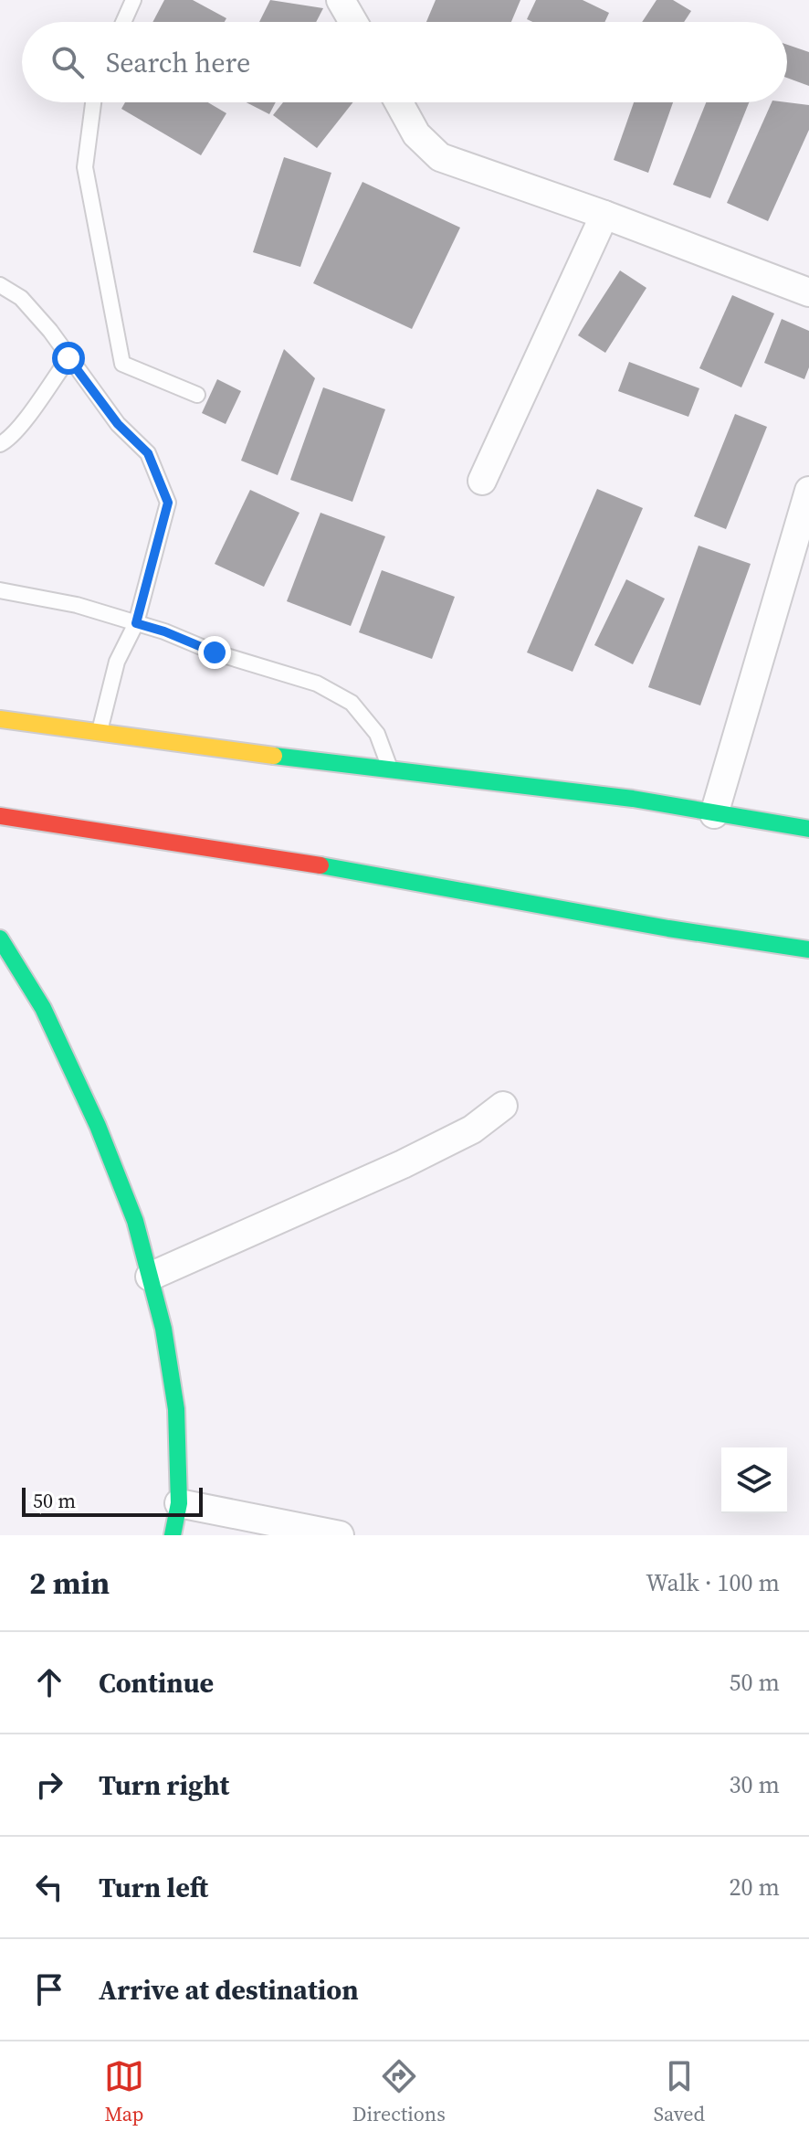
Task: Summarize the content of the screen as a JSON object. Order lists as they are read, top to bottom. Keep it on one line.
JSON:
{"scale_bar":"50 m","page":{"search":"Search here","scale":"50 m","heading":["2 min","Walk · 100 m"],"list":[["Continue","50 m"],["Turn right","30 m"],["Turn left","20 m"],"Arrive at destination"],"nav":["Map","Directions","Saved"]}}
